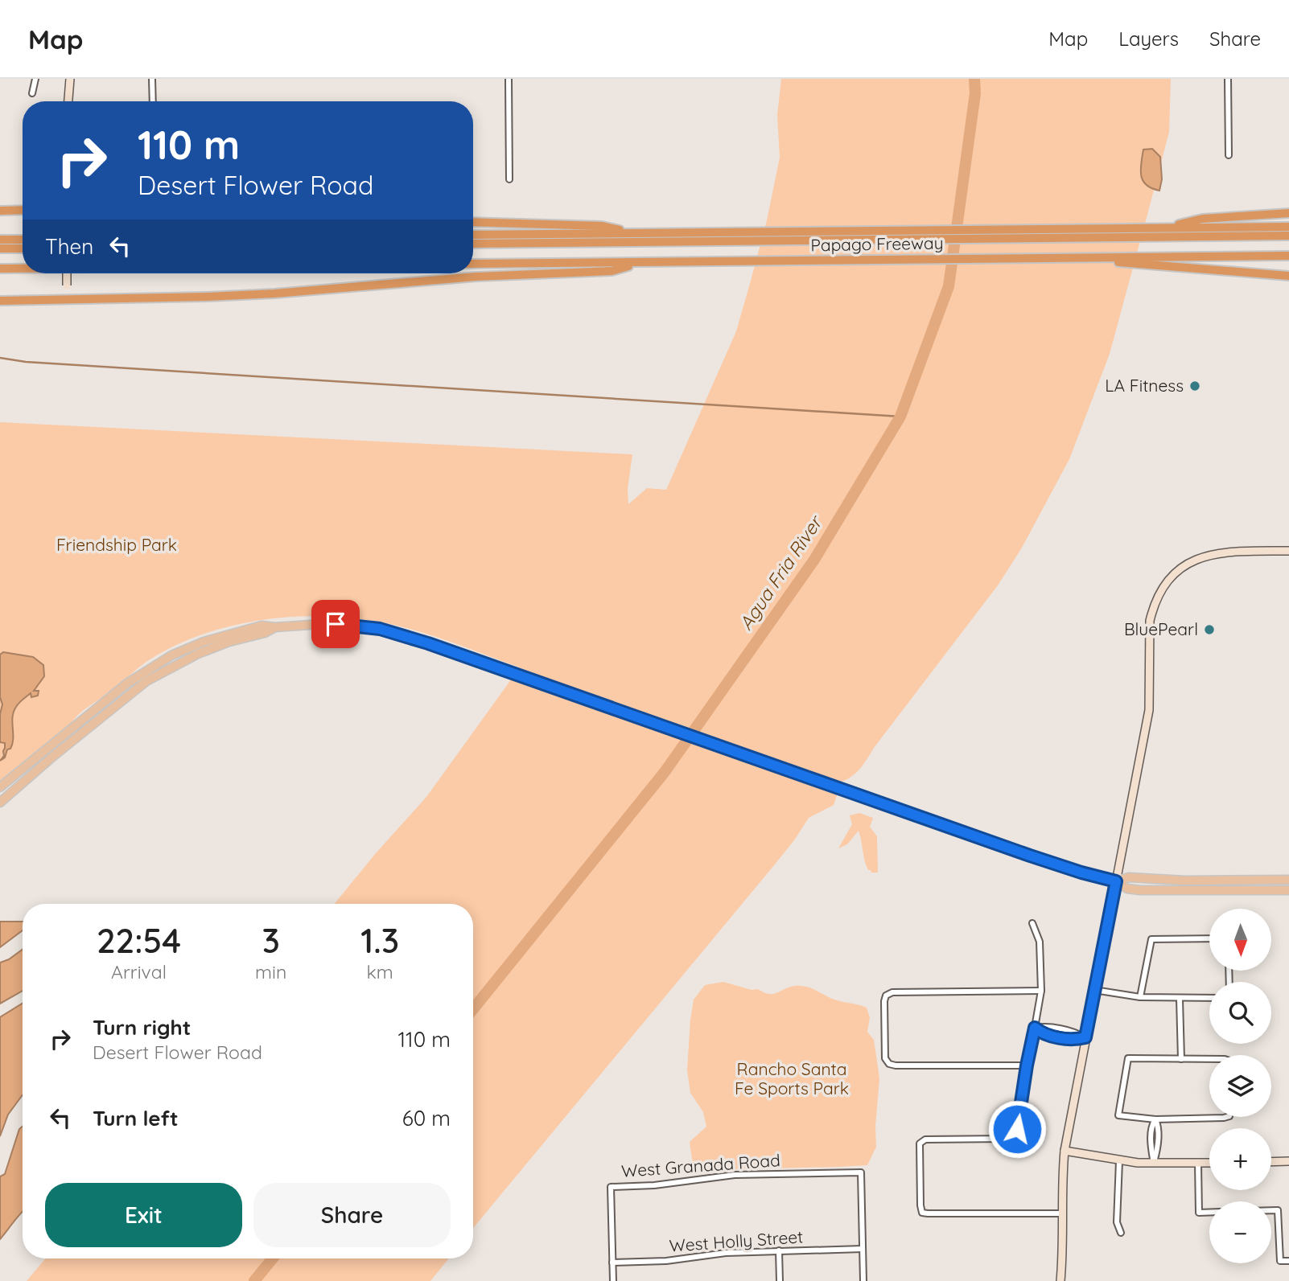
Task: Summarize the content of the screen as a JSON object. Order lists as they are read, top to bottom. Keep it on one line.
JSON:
{"streets":{"highway":["Papago Freeway"],"street":["West Granada Road","West Holly Street"]},"crossings":[["West Granada Road","West Holly Street"]],"water":["Agua Fria River"],"parks":["Friendship Park","Rancho Santa Fe Sports Park"],"places":["LA Fitness","BluePearl"],"north":"bottom","page":{"header":"Map","nav":["Map","Layers","Share"],"turn":["110 m","Desert Flower Road"],"then":"Then","eta":["22:54","Arrival","3","min","1.3","km"],"map_buttons":["+","−"],"list":[{"name":"Turn right","note":"Desert Flower Road","value":"110 m"},{"name":"Turn left","value":"60 m"}],"buttons":["Exit","Share"]}}
